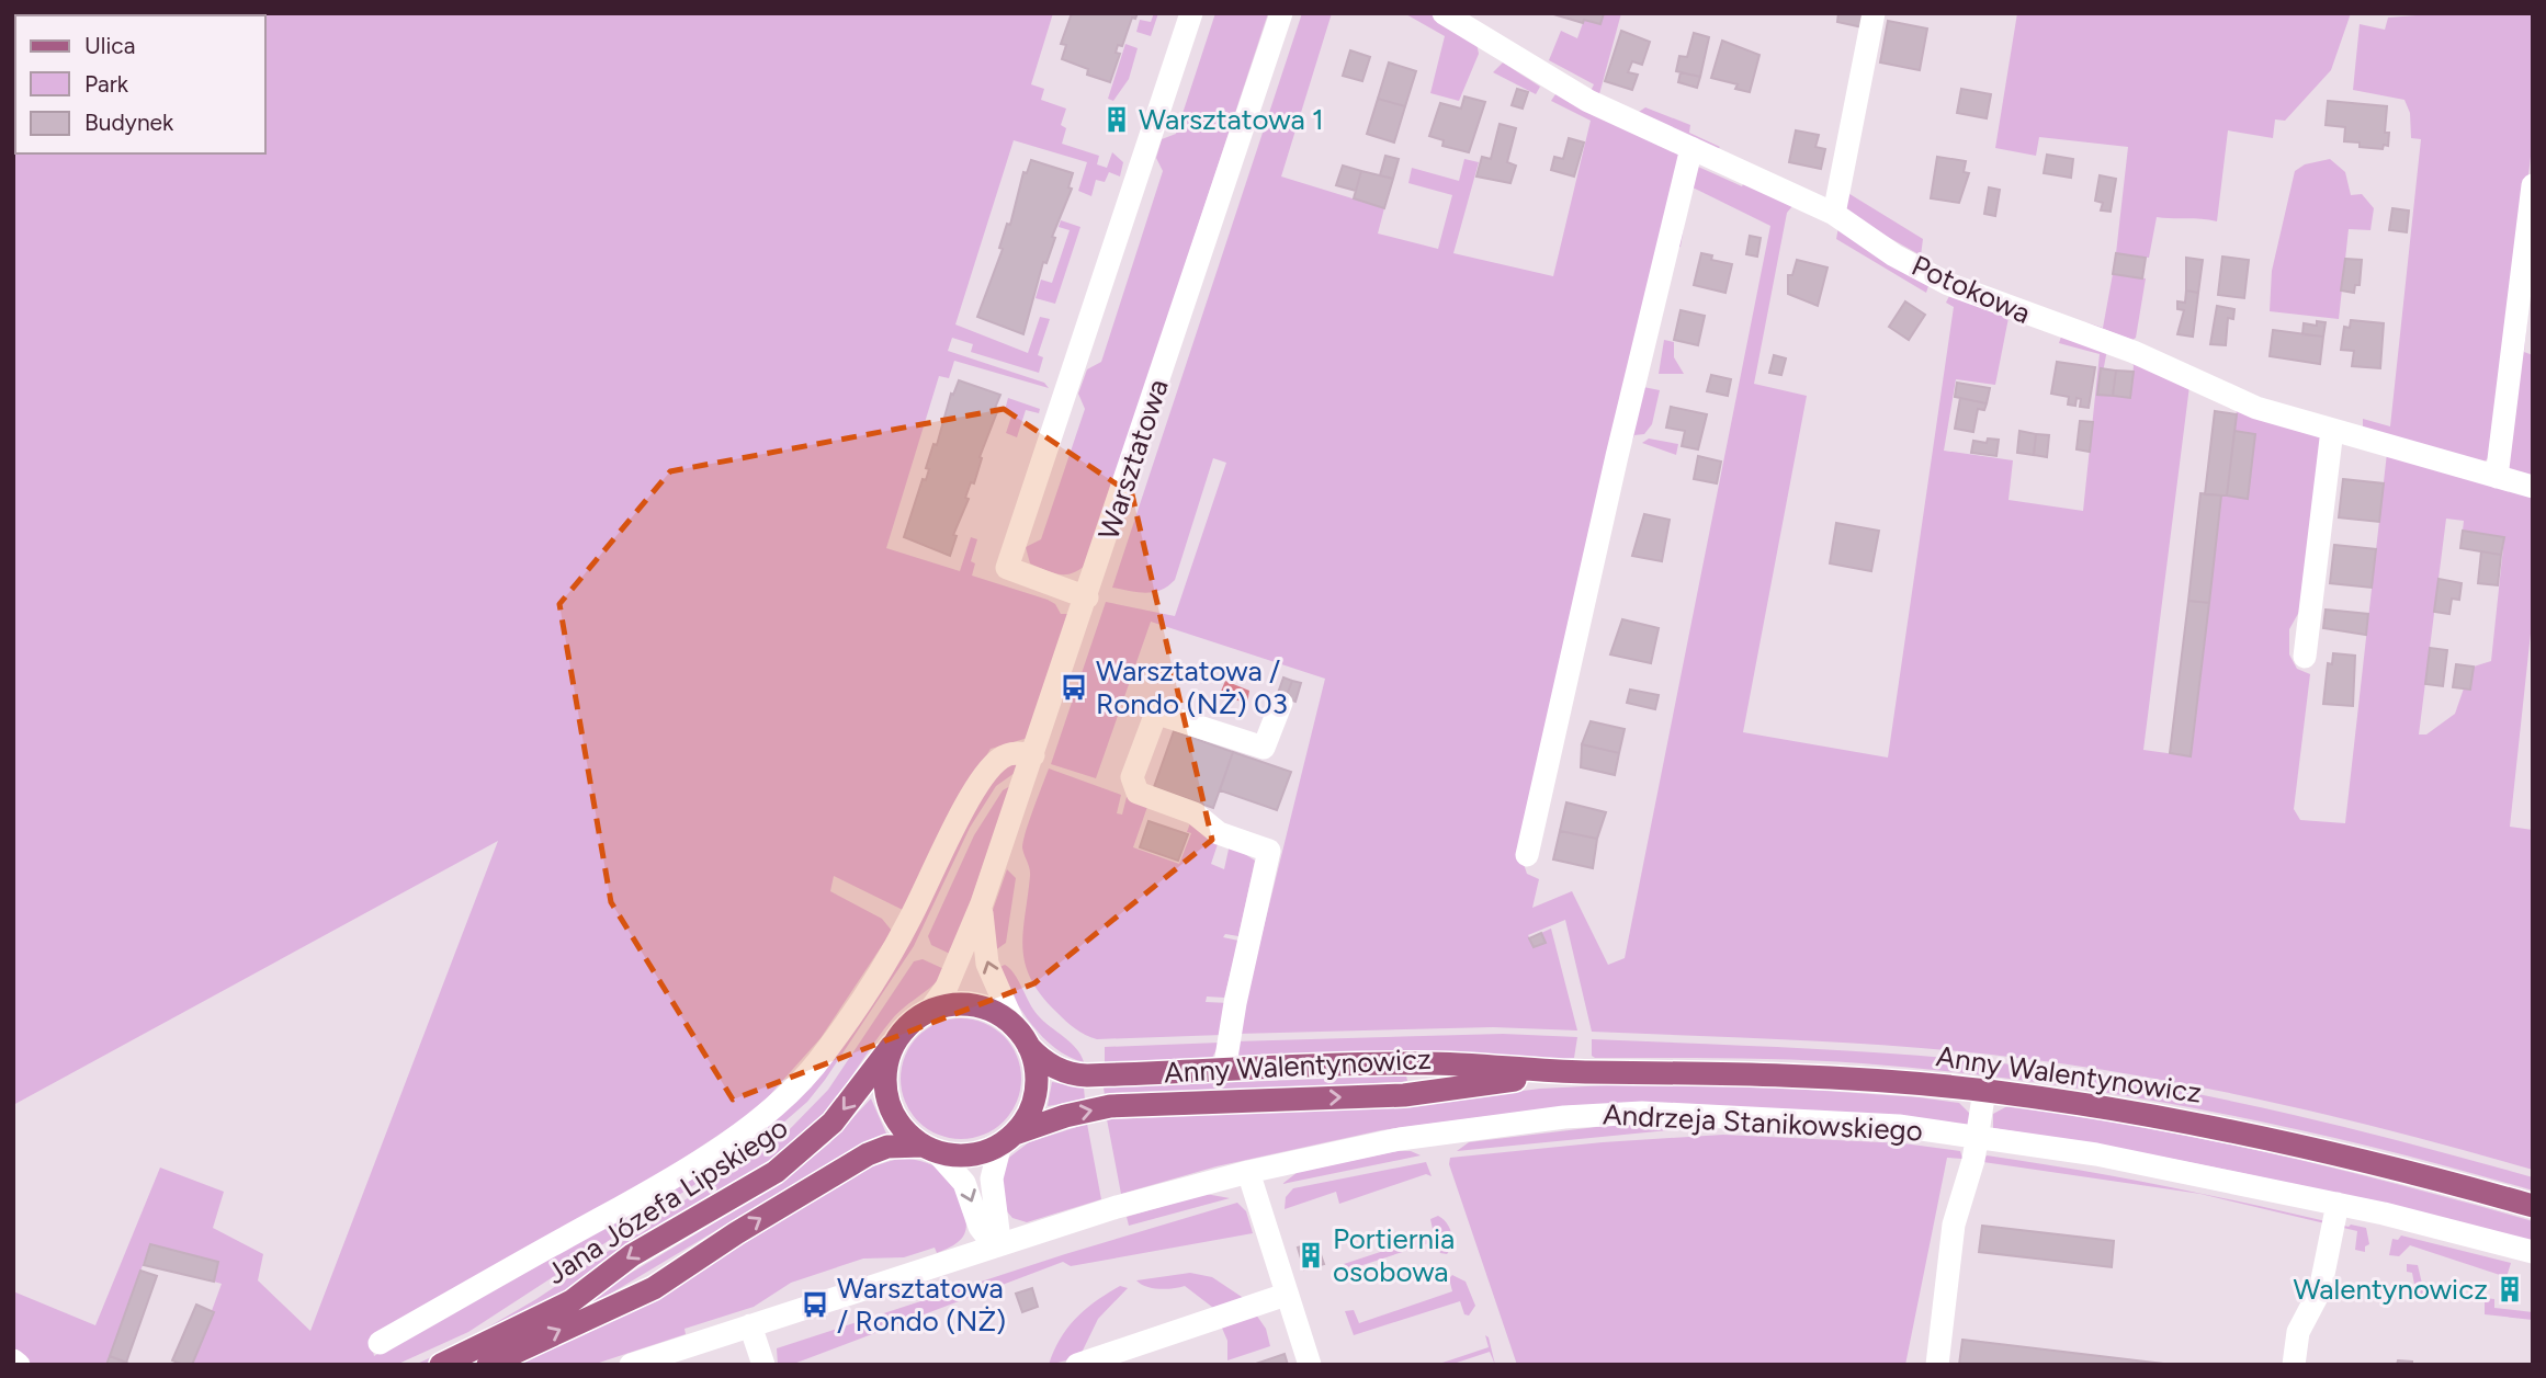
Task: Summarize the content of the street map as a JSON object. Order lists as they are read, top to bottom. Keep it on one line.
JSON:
{"streets":{"main road":["Anny Walentynowicz","Jana Józefa Lipskiego"],"street":["Potokowa","Warsztatowa","Andrzeja Stanikowskiego"]},"crossings":[["Warsztatowa","Anny Walentynowicz"],["Warsztatowa","Jana Józefa Lipskiego"],["Anny Walentynowicz","Jana Józefa Lipskiego"]],"places":{"building":["Warsztatowa 1","Portiernia osobowa","Walentynowicz"],"bus stop":["Warsztatowa / Rondo (NŻ) 03","Warsztatowa / Rondo (NŻ)"]},"legend":["Ulica","Park","Budynek"]}
